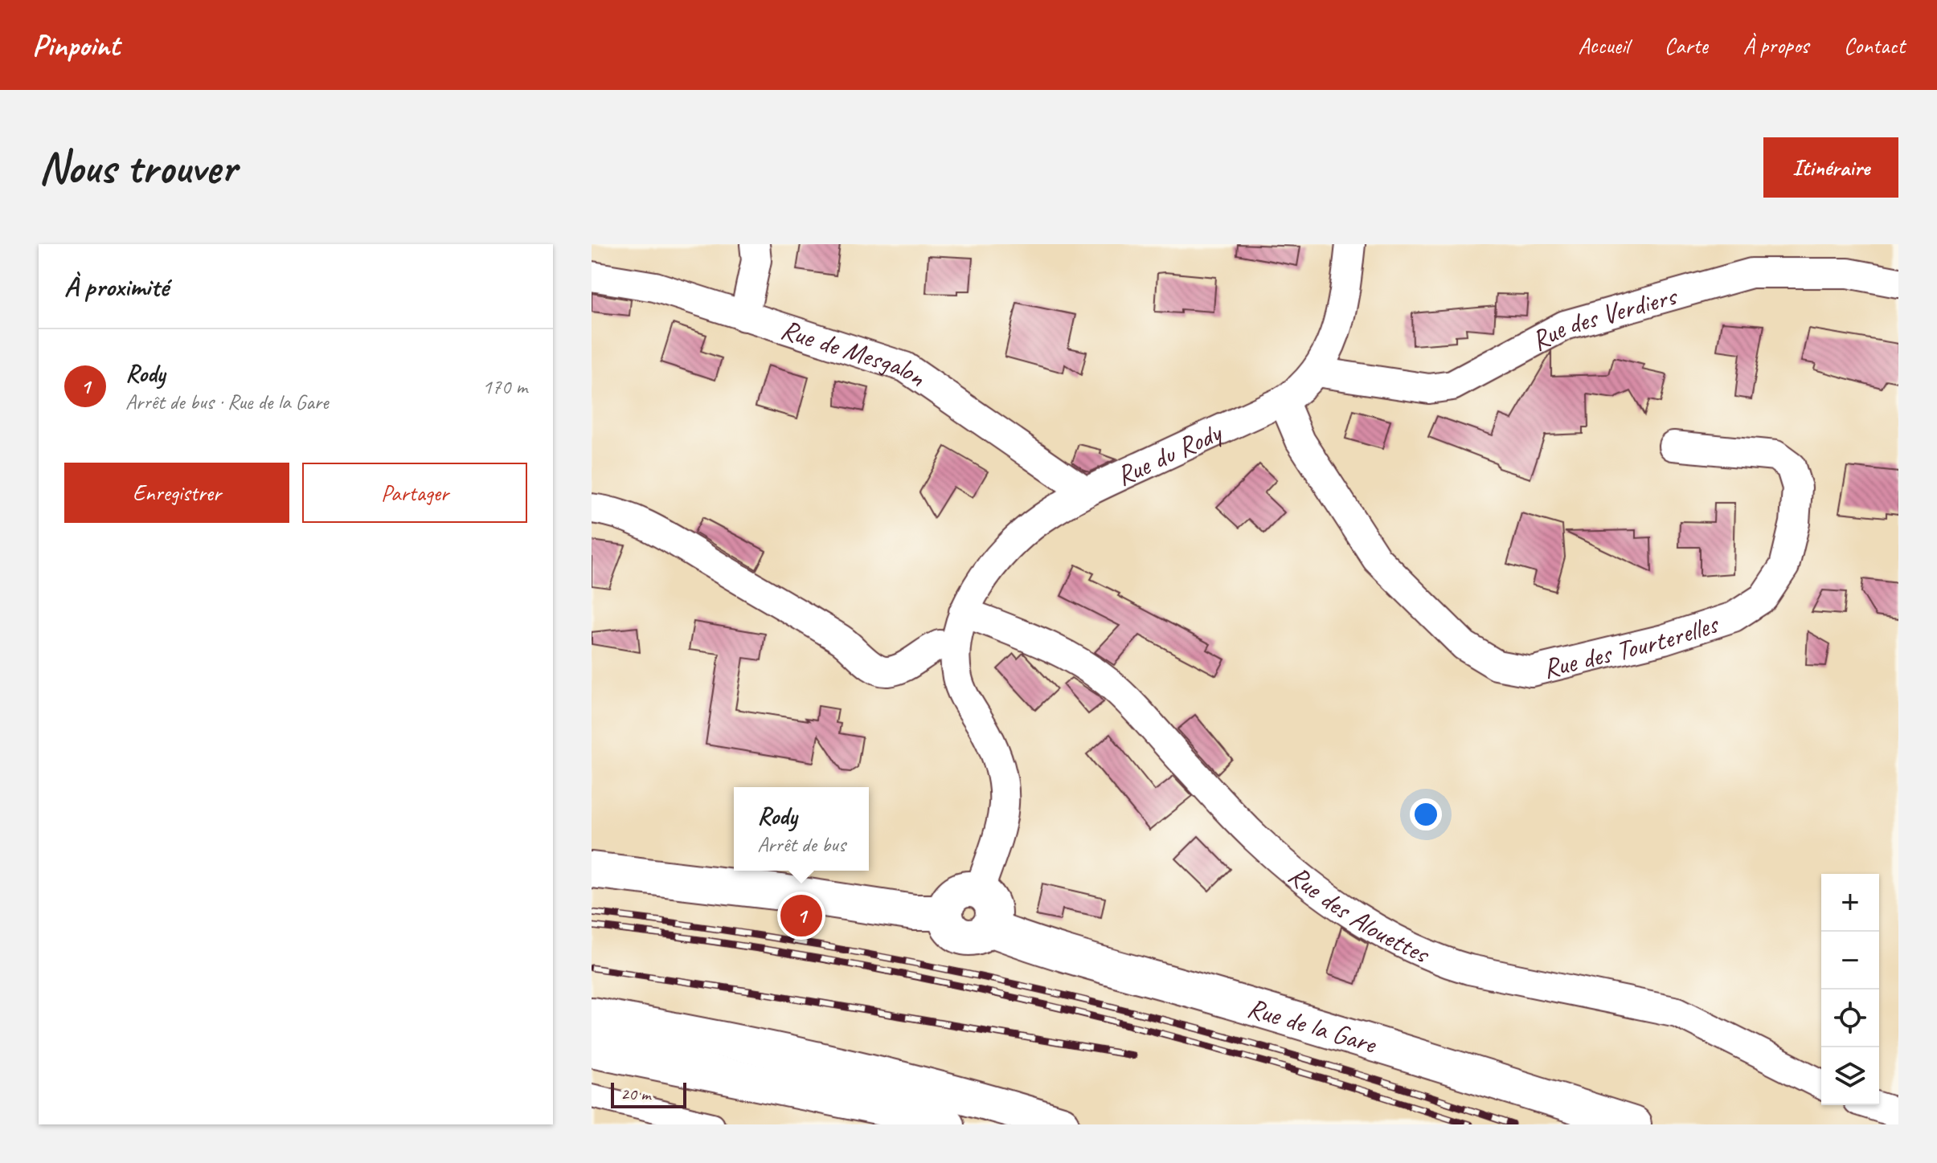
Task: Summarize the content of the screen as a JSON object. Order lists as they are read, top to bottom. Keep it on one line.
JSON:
{"streets":{"main road":["Rue de la Gare"],"street":["Rue des Verdiers","Rue de Mesgalon","Rue du Rody","Rue des Tourterelles","Rue des Alouettes"]},"crossings":[["Rue des Verdiers","Rue du Rody"],["Rue de Mesgalon","Rue du Rody"],["Rue du Rody","Rue des Tourterelles"],["Rue du Rody","Rue des Alouettes"],["Rue du Rody","Rue de la Gare"]],"scale_bar":"20 m","page":{"header":"Pinpoint","nav":["Accueil","Carte","À propos","Contact"],"buttons":["Itinéraire",["Enregistrer","Partager"]],"title":"Nous trouver","heading":"À proximité","list":[{"mark":"1","name":"Rody","note":"Arrêt de bus · Rue de la Gare","value":"170 m"}],"popup":["Rody","Arrêt de bus"],"map_buttons":["+","−"],"pins":"1","scale":"20 m"}}
